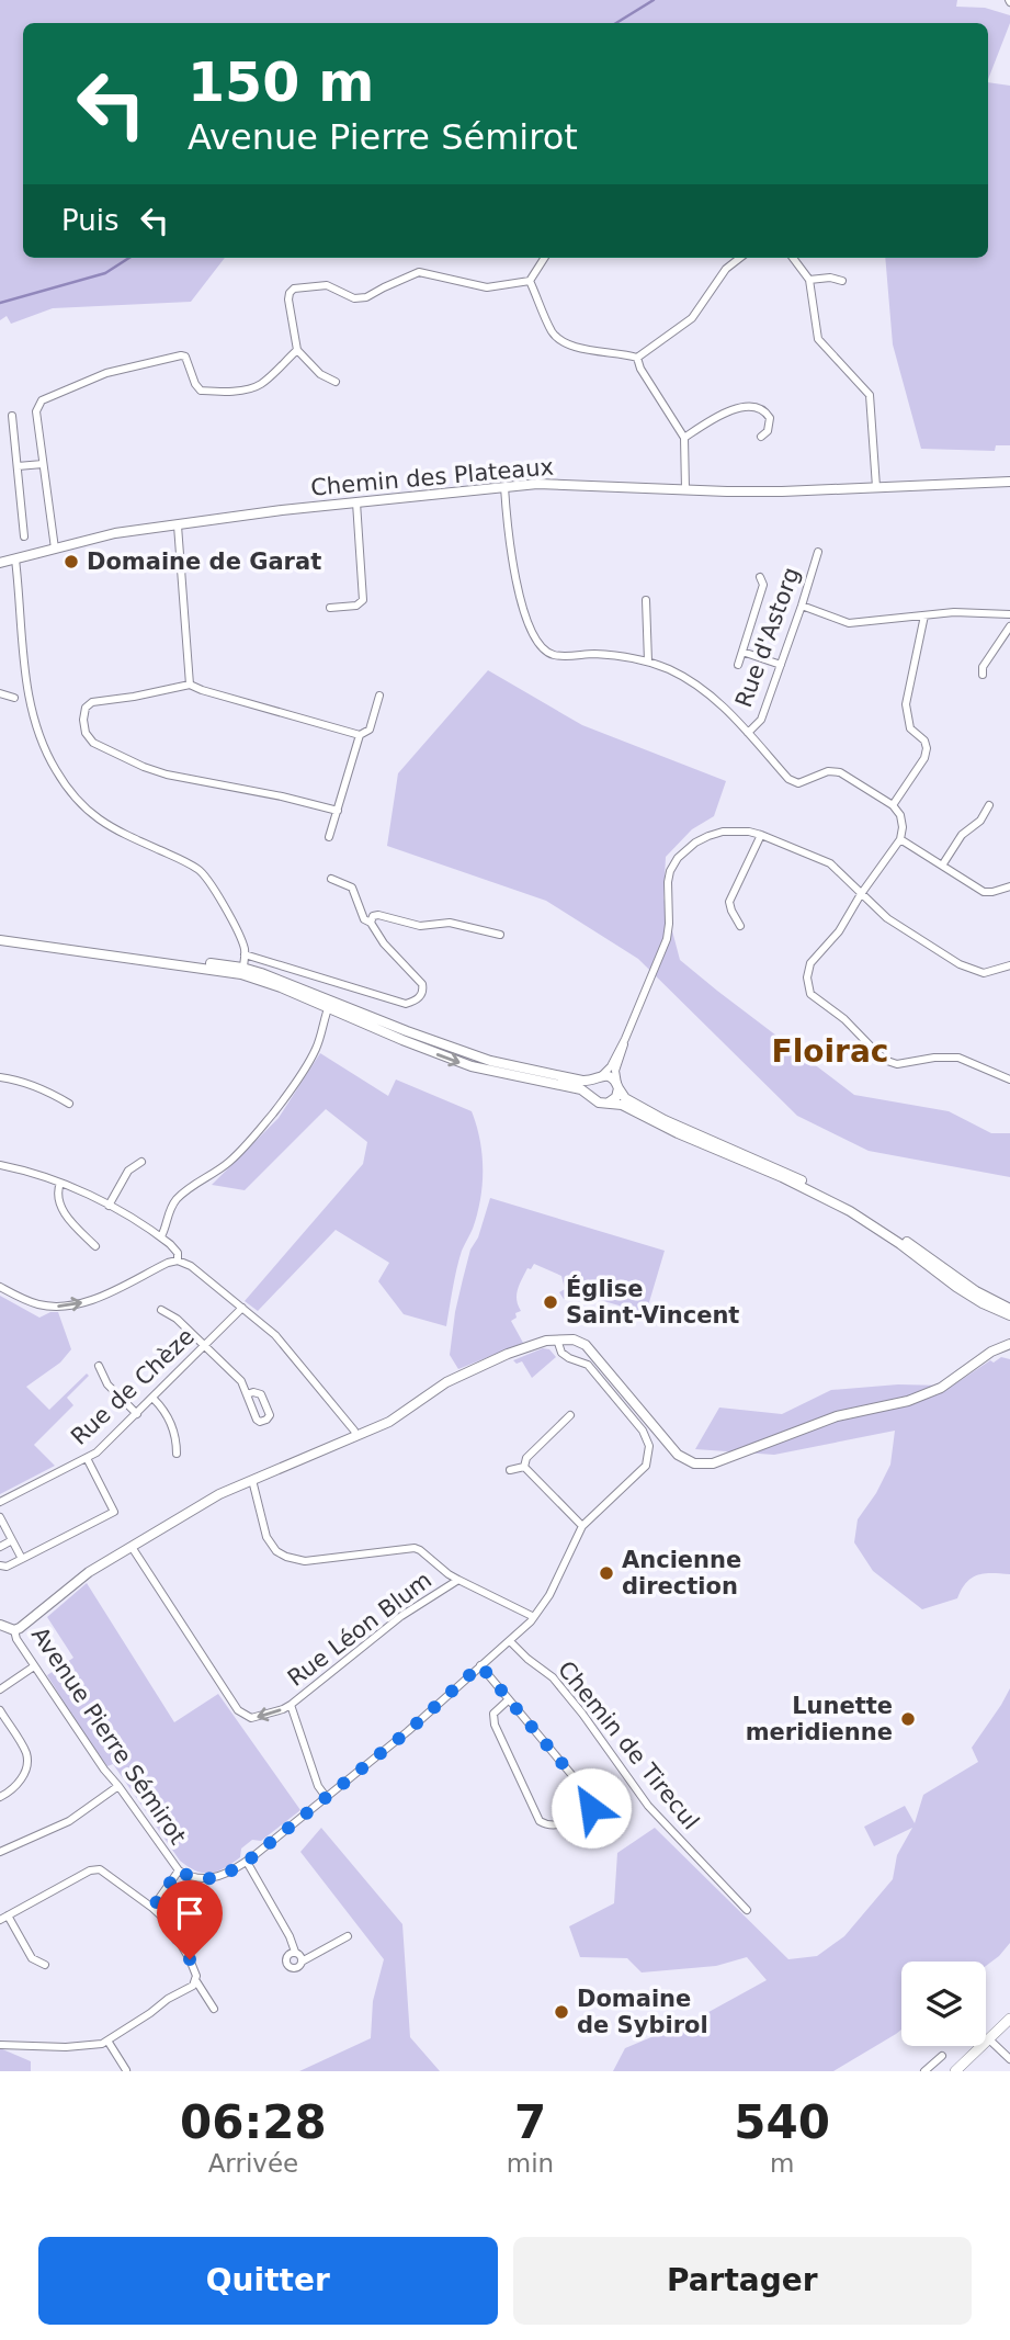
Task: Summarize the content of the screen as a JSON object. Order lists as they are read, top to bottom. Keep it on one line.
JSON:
{"streets":{"street":["Chemin des Plateaux","Rue d'Astorg","Rue de Chèze","Rue Léon Blum","Avenue Pierre Sémirot","Chemin de Tirecul"]},"crossings":[["Rue Léon Blum","Avenue Pierre Sémirot"],["Avenue Pierre Sémirot","Chemin de Tirecul"]],"districts":["Floirac"],"places":["Domaine de Garat","Église Saint-Vincent","Ancienne direction","Lunette meridienne","Domaine de Sybirol"],"page":{"turn":["150 m","Avenue Pierre Sémirot"],"then":"Puis","eta":["06:28","Arrivée","7","min","540","m"],"buttons":["Quitter","Partager"]}}
